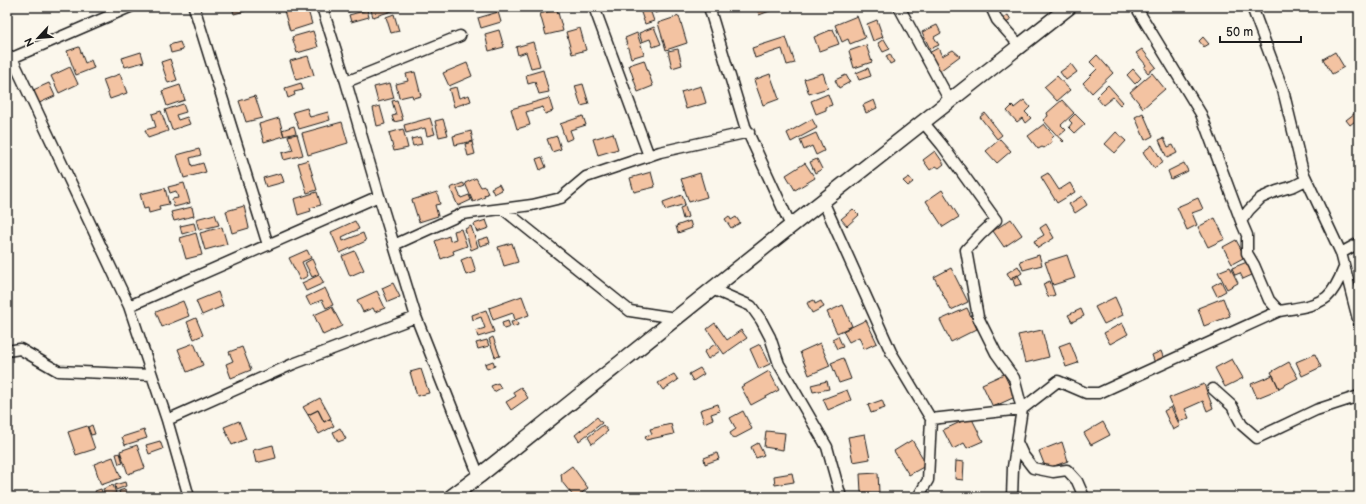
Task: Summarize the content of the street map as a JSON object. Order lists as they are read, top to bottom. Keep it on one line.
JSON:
{"scale_bar":"50 m","north":"bottom left"}
